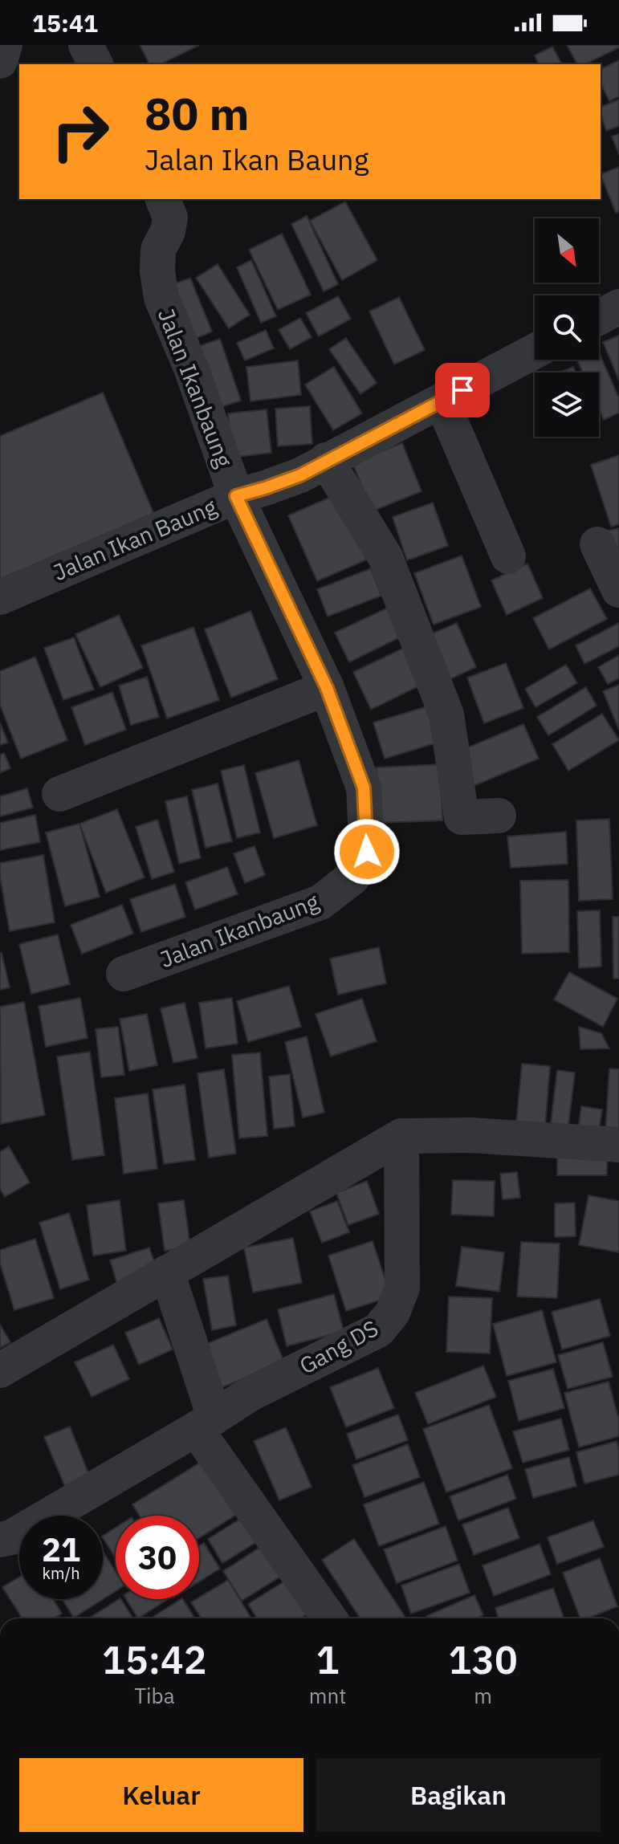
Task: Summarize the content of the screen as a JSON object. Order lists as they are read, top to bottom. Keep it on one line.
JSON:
{"streets":{"street":["Jalan Ikanbaung","Jalan Ikan Baung","Gang DS"]},"crossings":[["Jalan Ikanbaung","Jalan Ikan Baung"]],"north":"bottom right","page":{"status":"15:41","turn":["80 m","Jalan Ikan Baung"],"speed":"21 km/h","limit":"30","eta":["15:42","Tiba","1","mnt","130","m"],"buttons":["Keluar","Bagikan"]}}
